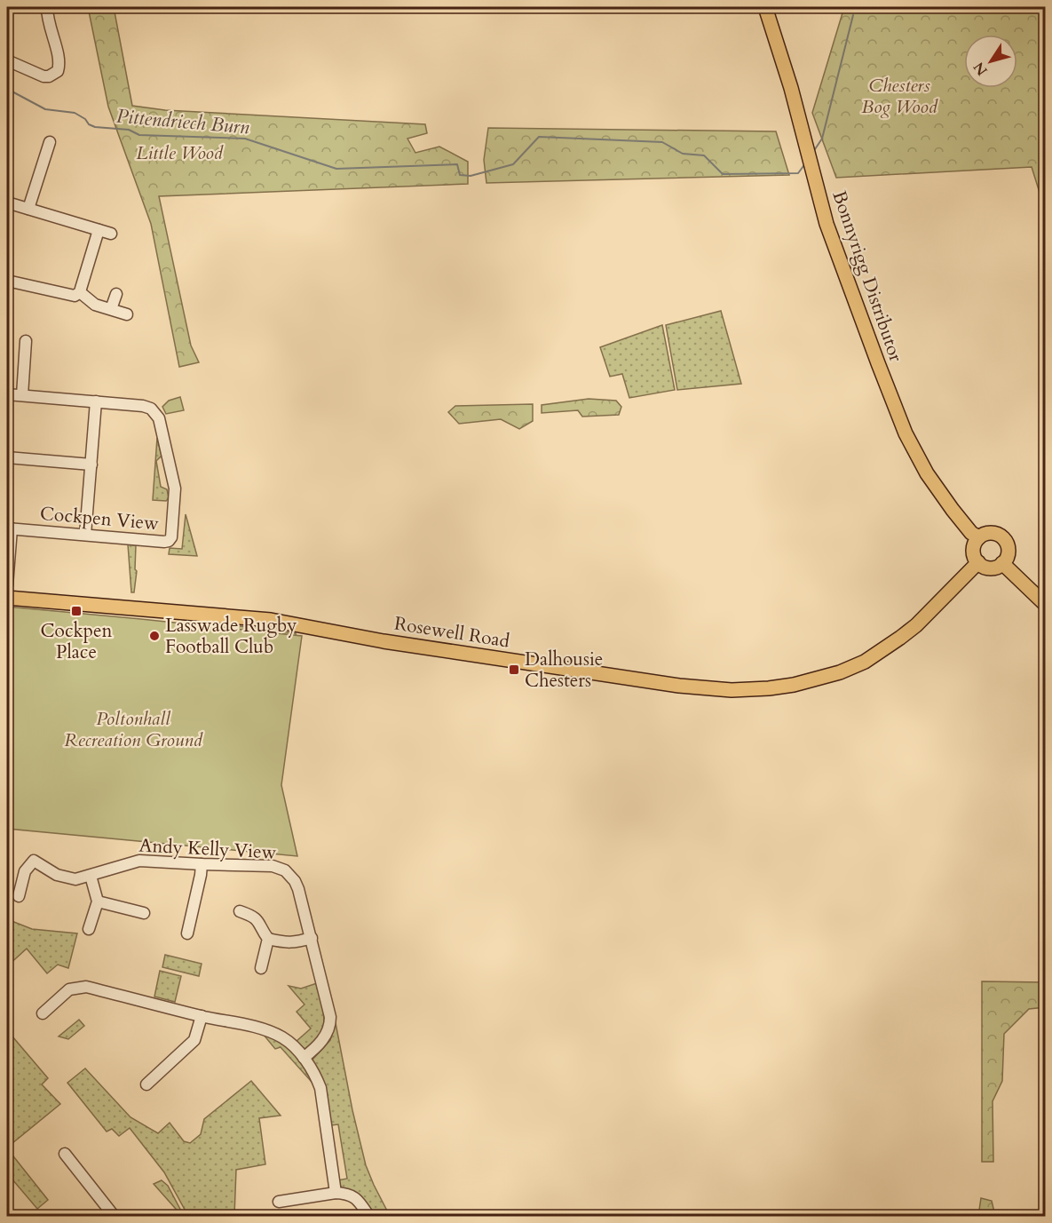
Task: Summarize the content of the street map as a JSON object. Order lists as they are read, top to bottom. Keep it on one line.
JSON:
{"streets":{"main road":["Bonnyrigg Distributor","Rosewell Road"],"street":["Cockpen View","Andy Kelly View"]},"crossings":[["Bonnyrigg Distributor","Rosewell Road"]],"water":["Pittendriech Burn"],"parks":["Chesters Bog Wood","Little Wood","Poltonhall Recreation Ground"],"places":{"transit":["Cockpen Place","Dalhousie Chesters"],"other":["Lasswade Rugby Football Club"]},"north":"bottom left"}
